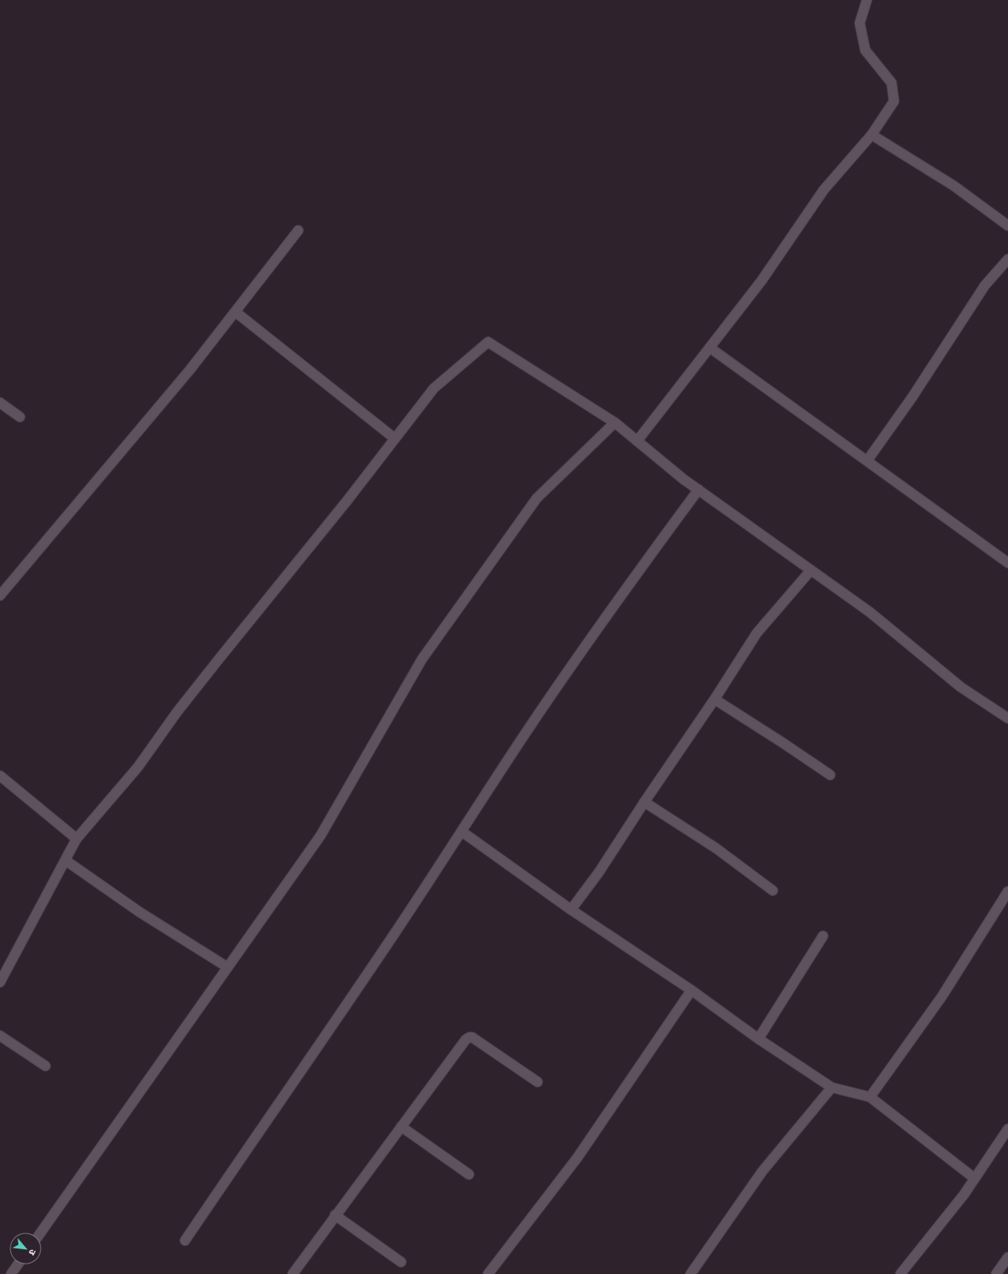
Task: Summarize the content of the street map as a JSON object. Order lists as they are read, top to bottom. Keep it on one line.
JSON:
{"north":"bottom right"}
